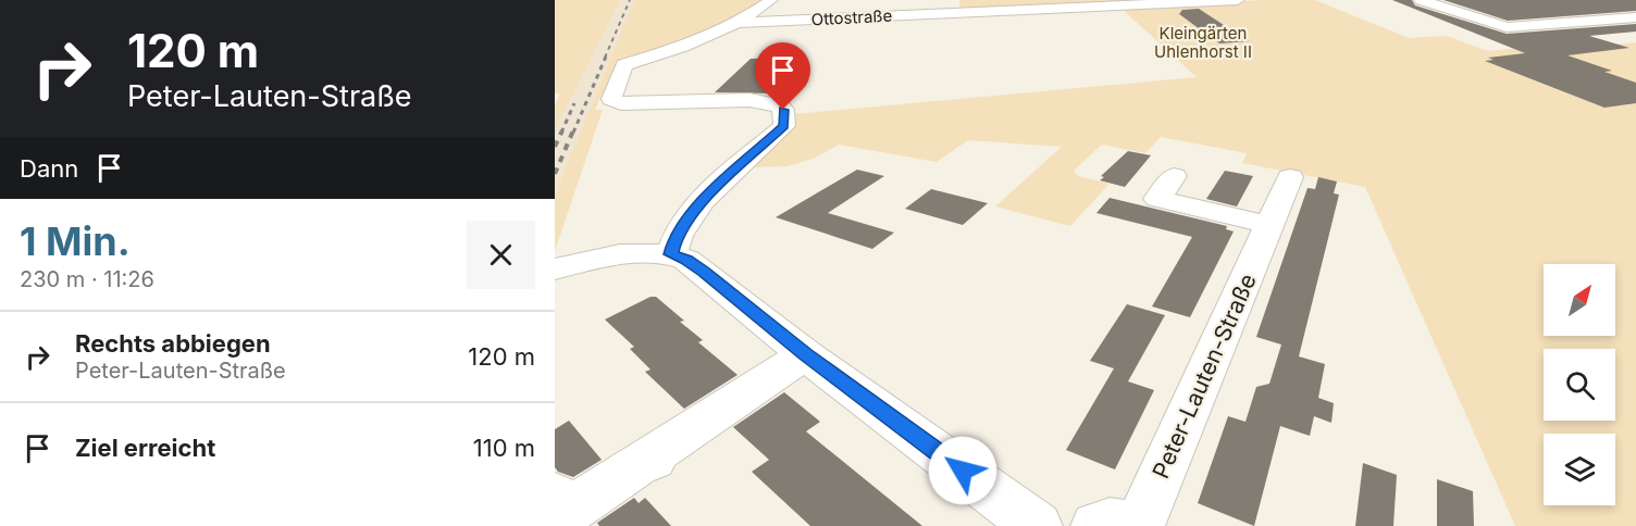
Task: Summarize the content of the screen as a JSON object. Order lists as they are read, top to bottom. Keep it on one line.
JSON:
{"streets":{"street":["Ottostraße","Peter-Lauten-Straße"]},"parks":["Kleingärten Uhlenhorst II"],"north":"top right","page":{"turn":["120 m","Peter-Lauten-Straße"],"then":"Dann","heading":["1 Min.","230 m · 11:26"],"list":[{"name":"Rechts abbiegen","note":"Peter-Lauten-Straße","value":"120 m"},{"name":"Ziel erreicht","value":"110 m"}]}}
